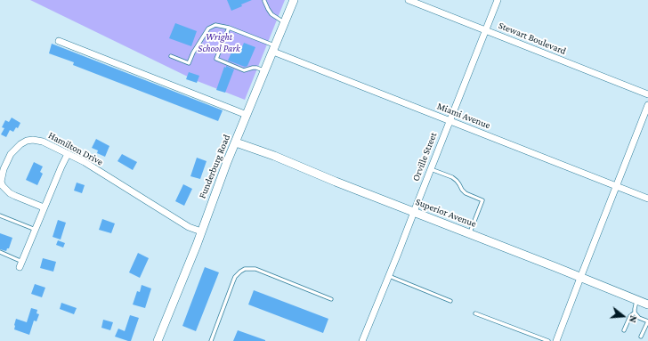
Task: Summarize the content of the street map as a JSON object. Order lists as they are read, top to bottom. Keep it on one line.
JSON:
{"streets":{"street":["Stewart Boulevard","Miami Avenue","Hamilton Drive","Orville Street","Funderburg Road","Superior Avenue"]},"crossings":[["Stewart Boulevard","Orville Street"],["Miami Avenue","Orville Street"],["Miami Avenue","Funderburg Road"],["Hamilton Drive","Funderburg Road"],["Orville Street","Superior Avenue"],["Funderburg Road","Superior Avenue"]],"parks":["Wright School Park"],"north":"right"}
